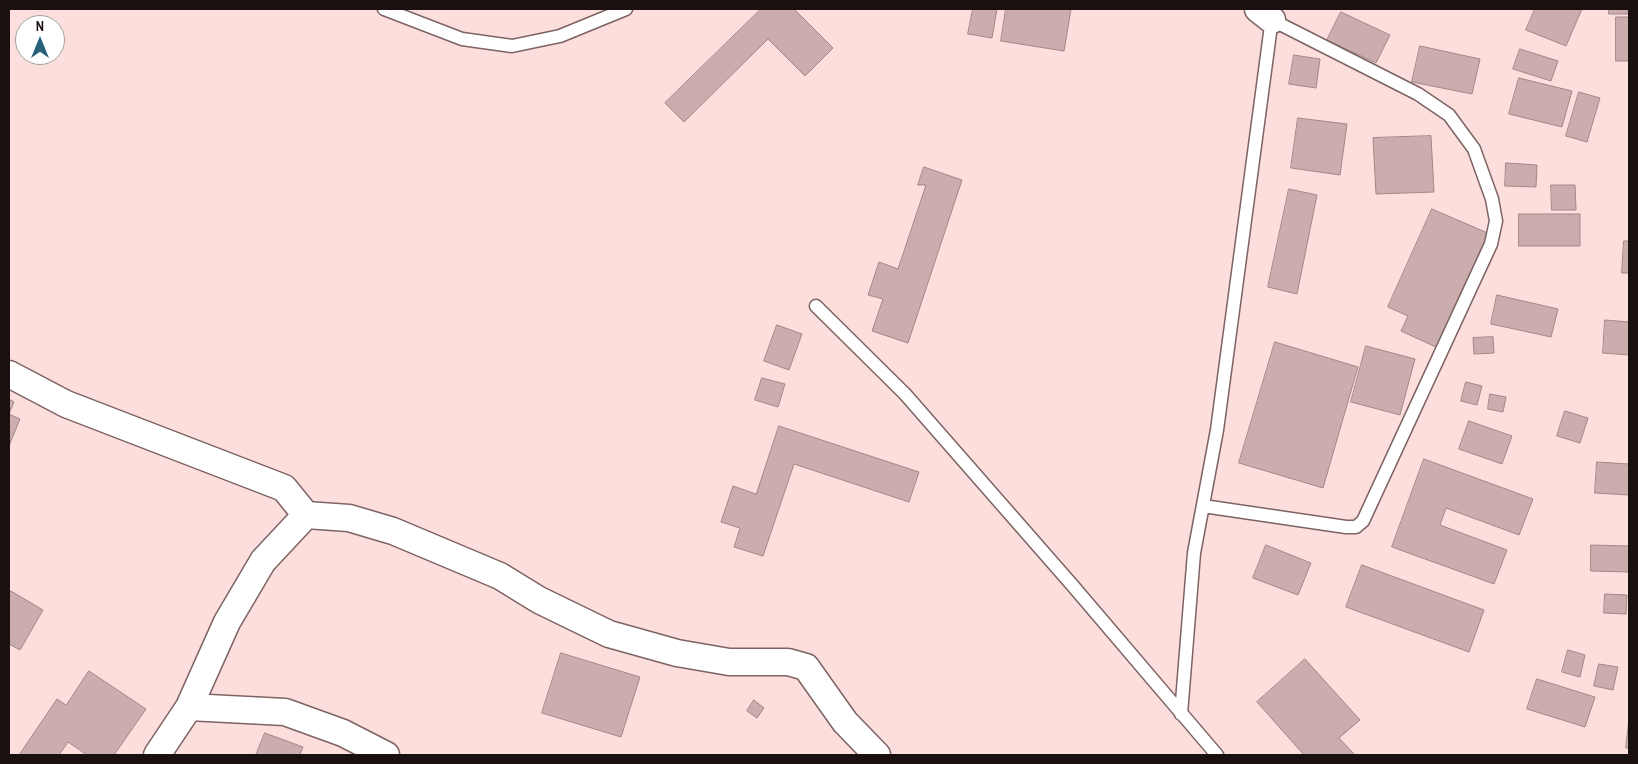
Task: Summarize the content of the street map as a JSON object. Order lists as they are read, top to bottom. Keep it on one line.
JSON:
{"north":"top"}
